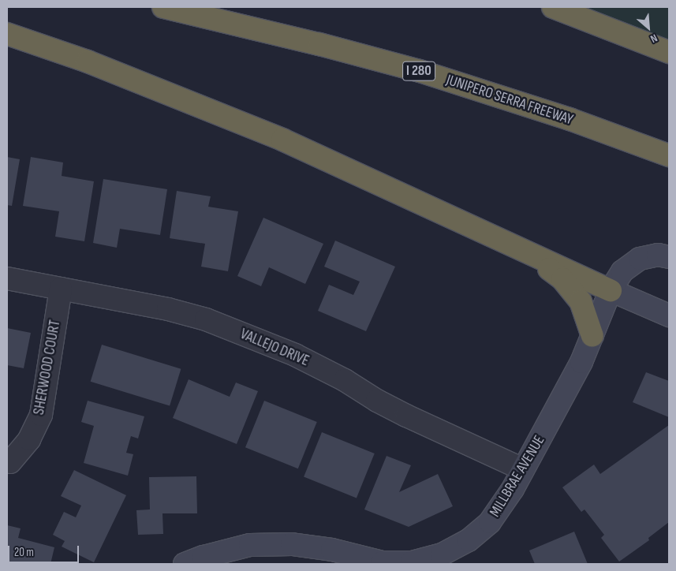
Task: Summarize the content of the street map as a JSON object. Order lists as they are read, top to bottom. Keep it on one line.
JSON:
{"streets":{"highway":["I 280","JUNIPERO SERRA FREEWAY"],"street":["VALLEJO DRIVE","SHERWOOD COURT","MILLBRAE AVENUE"]},"crossings":[["VALLEJO DRIVE","SHERWOOD COURT"],["VALLEJO DRIVE","MILLBRAE AVENUE"]],"scale_bar":"20 m","north":"bottom right"}
